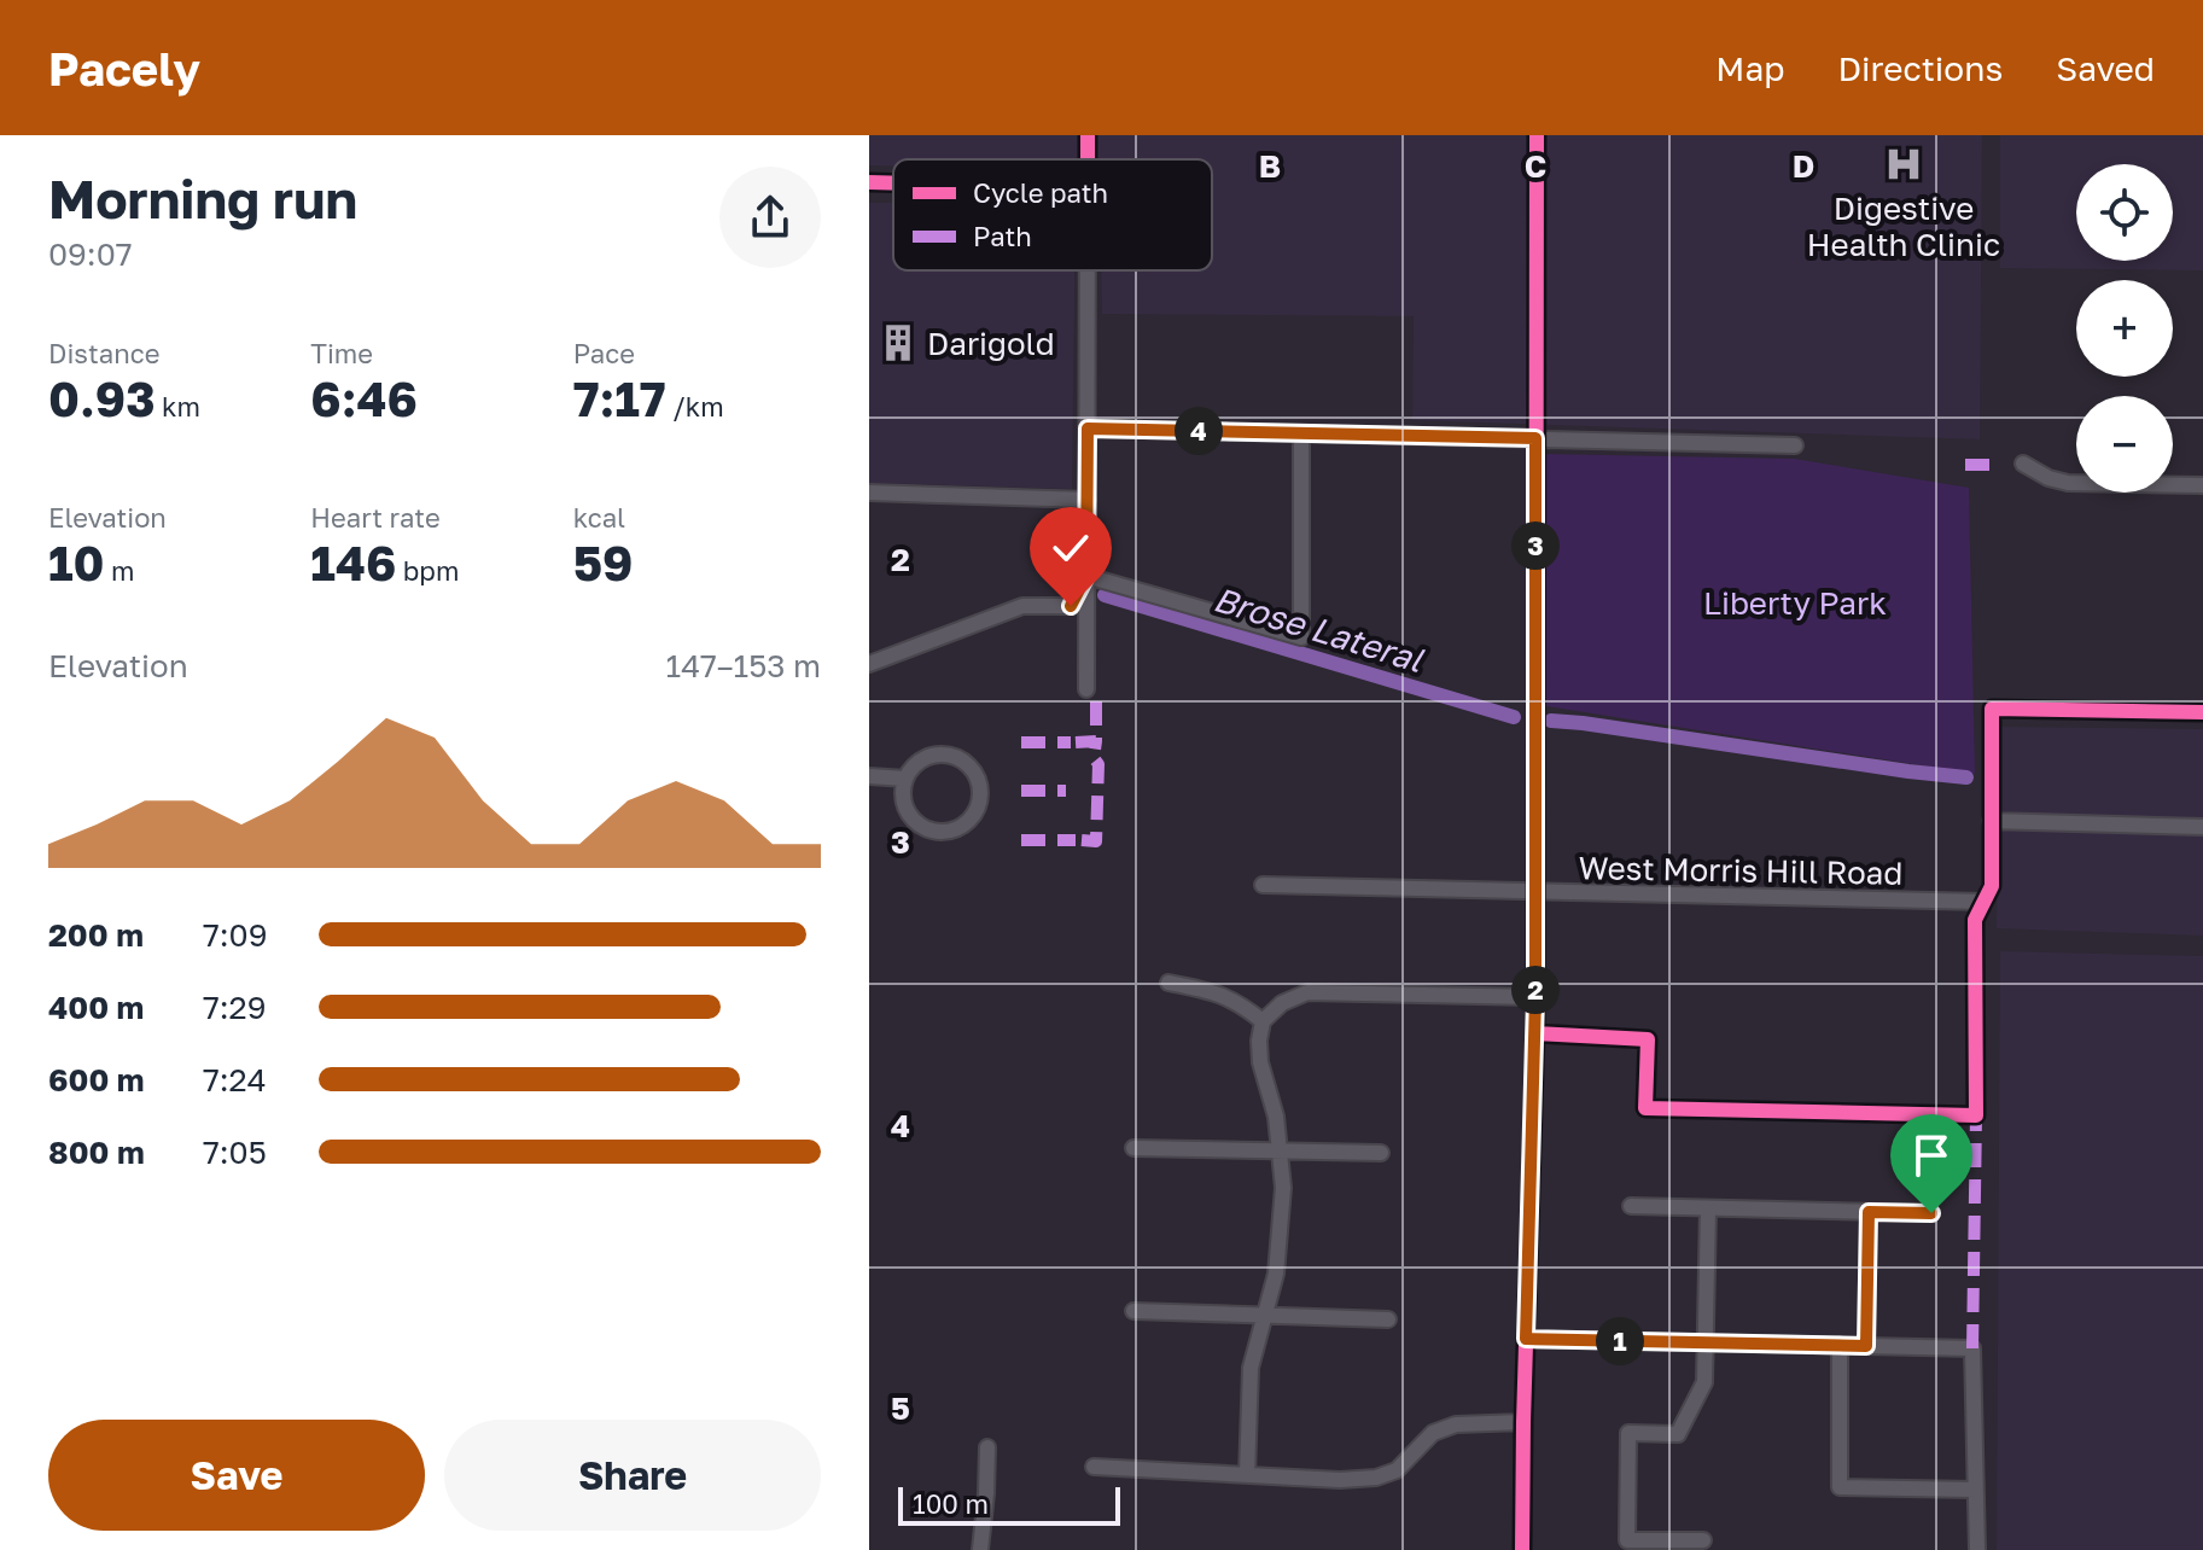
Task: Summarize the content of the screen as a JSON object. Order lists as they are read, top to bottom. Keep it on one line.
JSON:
{"streets":{"street":["West Morris Hill Road"]},"water":["Brose Lateral"],"parks":["Liberty Park"],"places":{"hospital":["Digestive Health Clinic"],"building":["Darigold"]},"legend":["Cycle path","Path"],"scale_bar":"100 m","page":{"header":"Pacely","nav":["Map","Directions","Saved"],"heading":["Morning run","09:07"],"map_buttons":["+","−"],"stats":[["Distance","0.93 km"],["Time","6:46"],["Pace","7:17 /km"],["Elevation","10 m"],["Heart rate","146 bpm"],["kcal","59"]],"pins":["4","3","2","1"],"chart":["Elevation","147–153 m"],"list":[{"name":"200 m","note":"7:09"},{"name":"400 m","note":"7:29"},{"name":"600 m","note":"7:24"},{"name":"800 m","note":"7:05"}],"buttons":["Save","Share"],"scale":"100 m"},"grid":{"columns":["B","C","D"],"rows":["2","3","4","5"]}}
